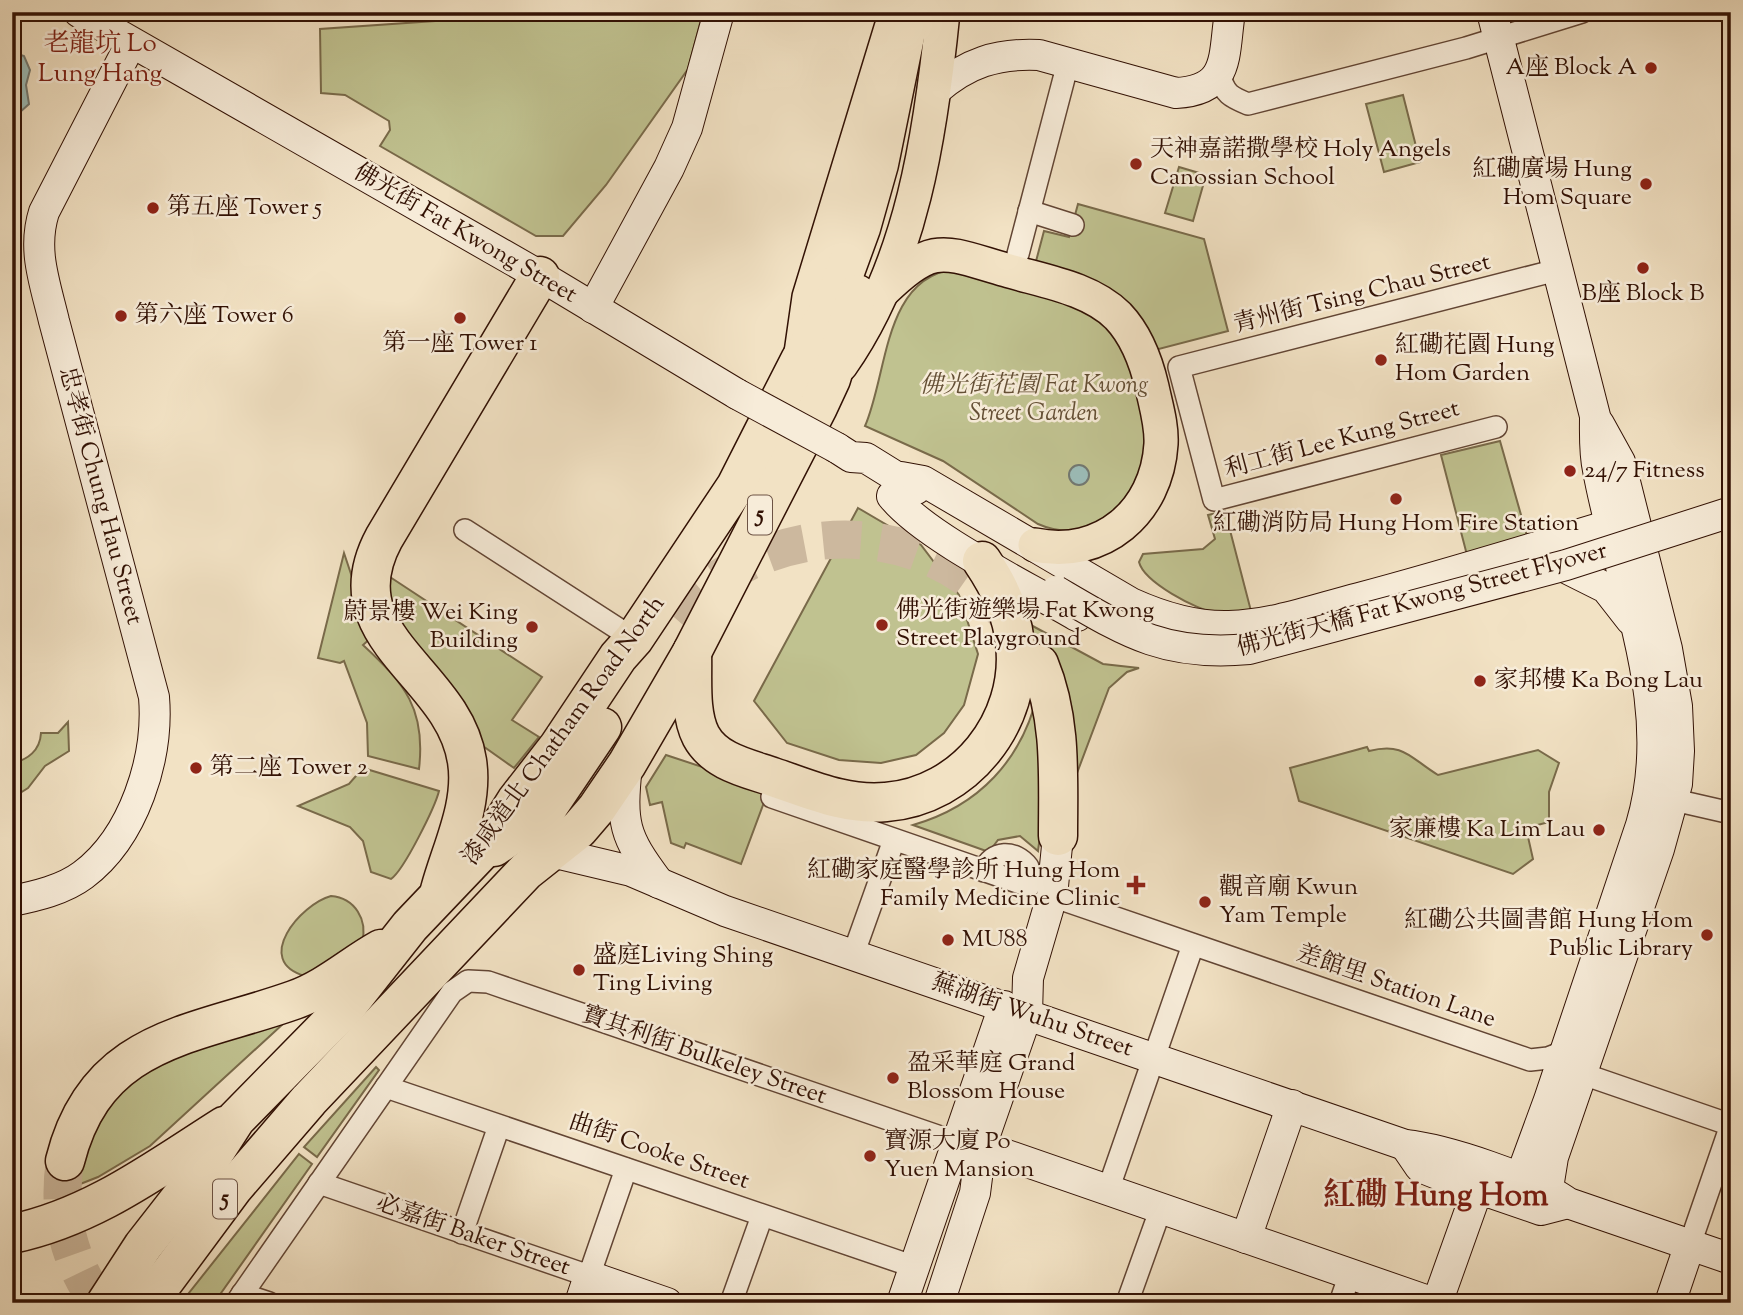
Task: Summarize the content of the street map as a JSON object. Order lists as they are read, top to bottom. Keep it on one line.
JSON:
{"streets":{"highway":["5","漆咸道北 Chatham Road North"],"main road":["佛光街 Fat Kwong Street","忠孝街 Chung Hau Street","佛光街天橋 Fat Kwong Street Flyover","蕪湖街 Wuhu Street","寶其利街 Bulkeley Street","必嘉街 Baker Street"],"street":["青州街 Tsing Chau Street","利工街 Lee Kung Street","差館里 Station Lane","曲街 Cooke Street"]},"crossings":[["佛光街 Fat Kwong Street","忠孝街 Chung Hau Street"],["佛光街 Fat Kwong Street","佛光街天橋 Fat Kwong Street Flyover"],["青州街 Tsing Chau Street","利工街 Lee Kung Street"],["5","漆咸道北 Chatham Road North"],["漆咸道北 Chatham Road North","蕪湖街 Wuhu Street"],["寶其利街 Bulkeley Street","曲街 Cooke Street"]],"districts":["老龍坑 Lo Lung Hang","紅磡 Hung Hom"],"parks":["佛光街花園 Fat Kwong Street Garden"],"places":{"other":["A座 Block A","天神嘉諾撒學校 Holy Angels Canossian School","紅磡廣場 Hung Hom Square","第五座 Tower 5","B座 Block B","第六座 Tower 6","第一座 Tower 1","紅磡花園 Hung Hom Garden","24/7 Fitness","紅磡消防局 Hung Hom Fire Station","佛光街遊樂場 Fat Kwong Street Playground","蔚景樓 Wei King Building","家邦樓 Ka Bong Lau","第二座 Tower 2","家廉樓 Ka Lim Lau","觀音廟 Kwun Yam Temple","紅磡公共圖書館 Hung Hom Public Library","MU88","盛庭Living Shing Ting Living","盈采華庭 Grand Blossom House","寶源大廈 Po Yuen Mansion"],"health":["紅磡家庭醫學診所 Hung Hom Family Medicine Clinic"]}}
